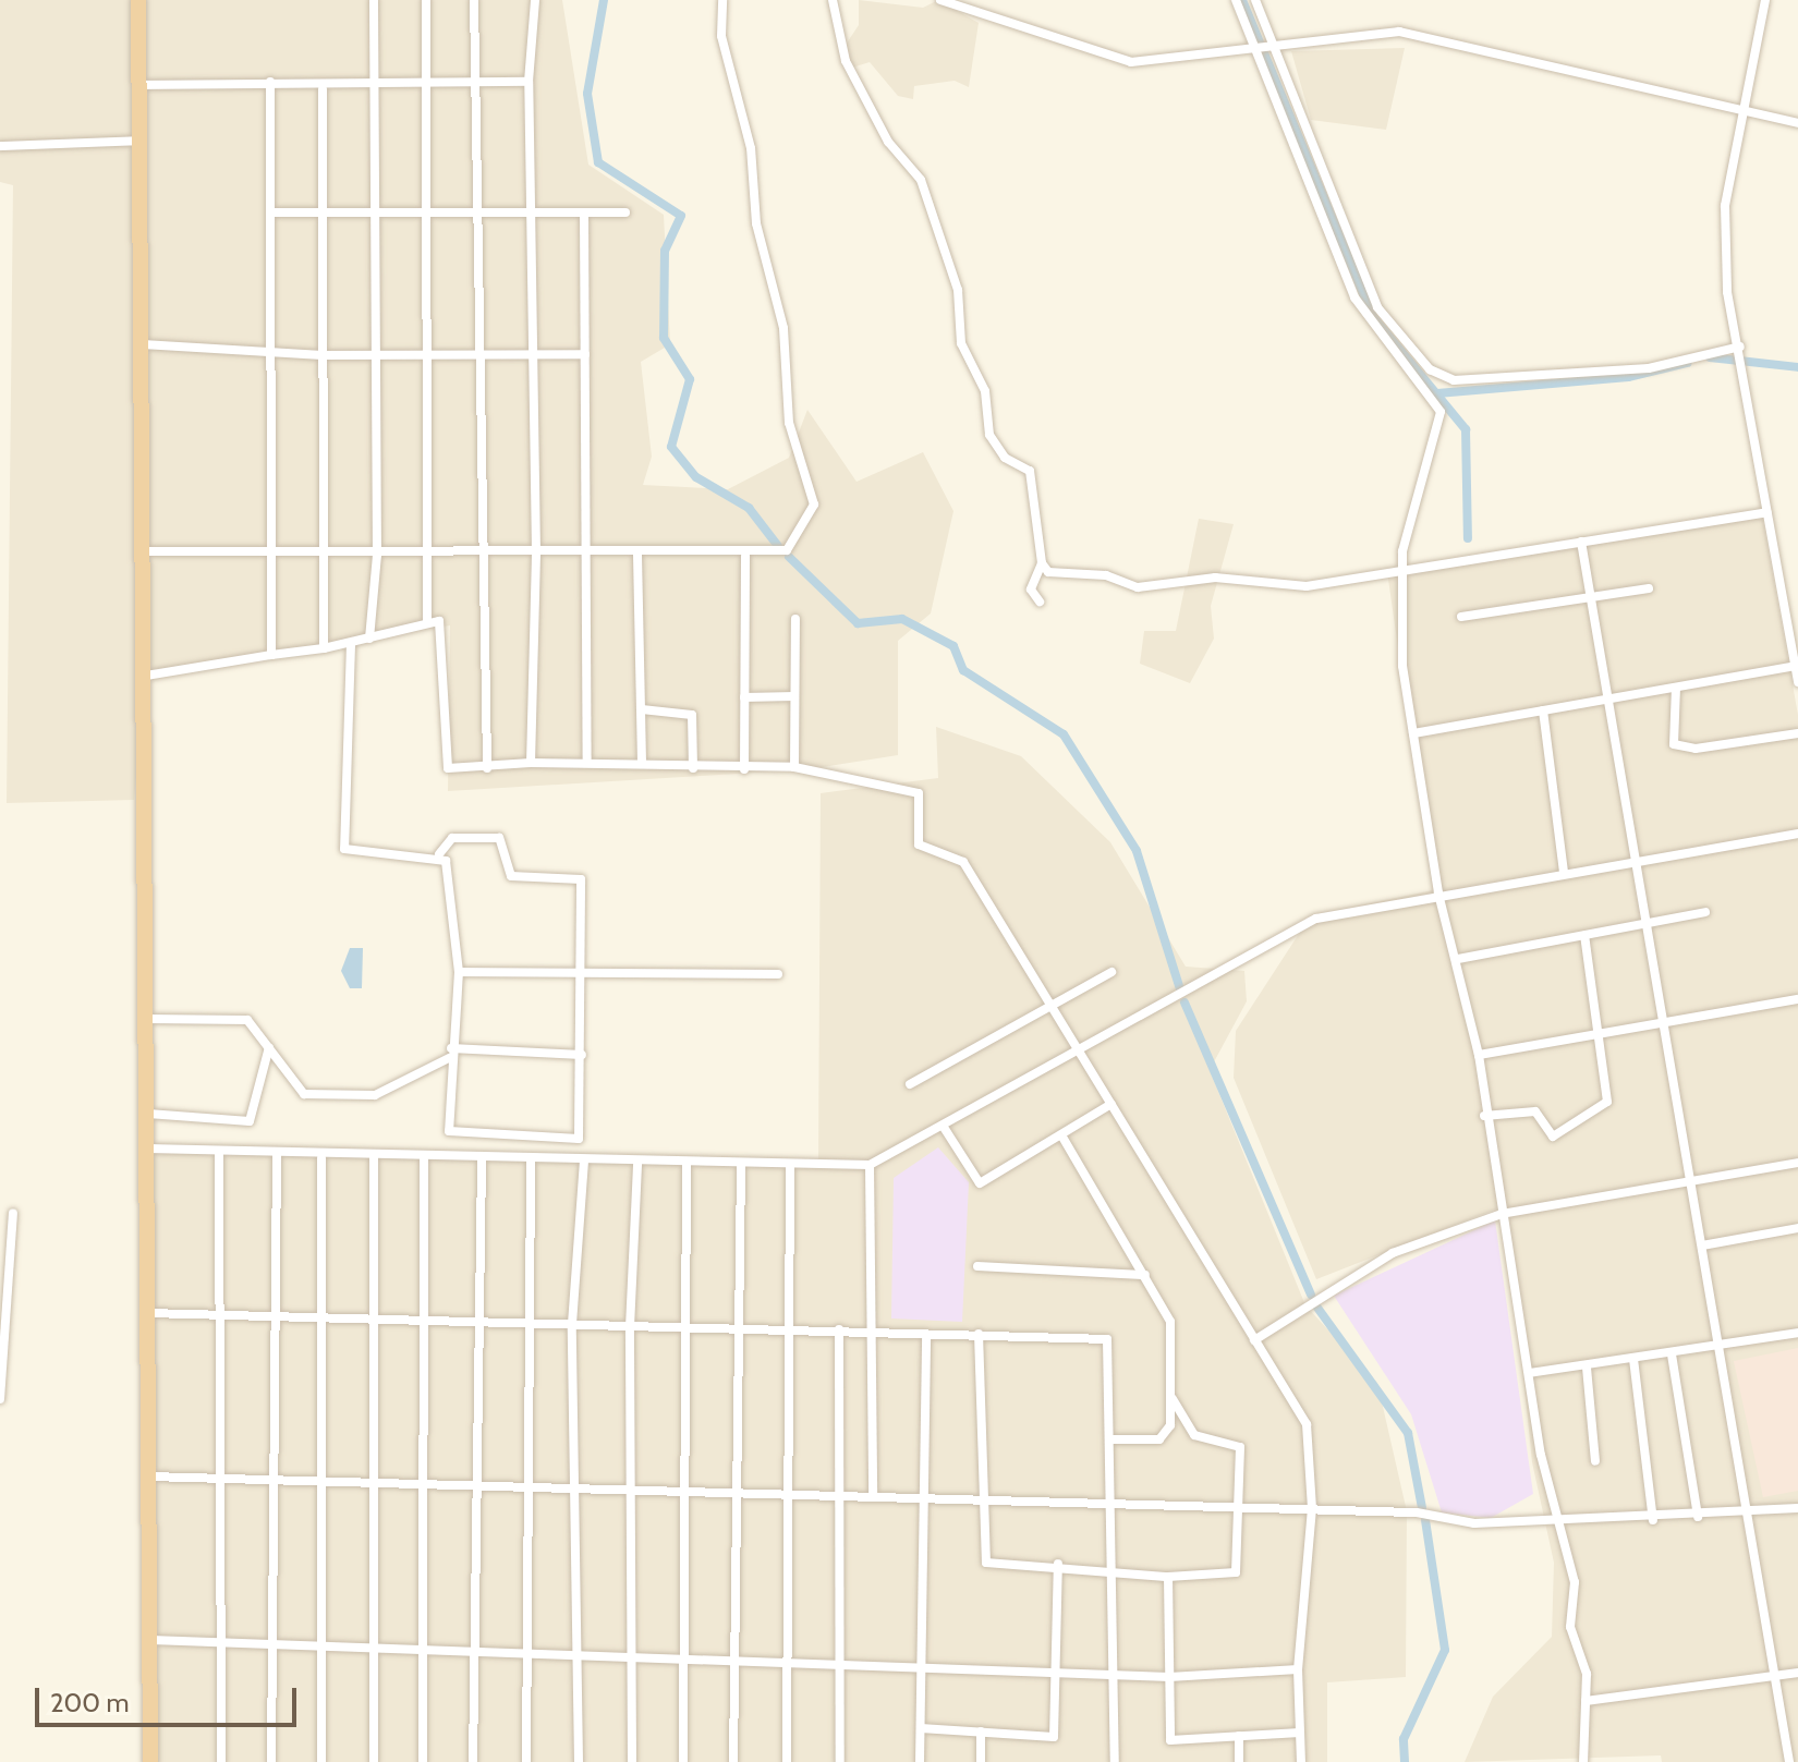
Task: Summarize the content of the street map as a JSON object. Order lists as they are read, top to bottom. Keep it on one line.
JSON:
{"scale_bar":"200 m"}
